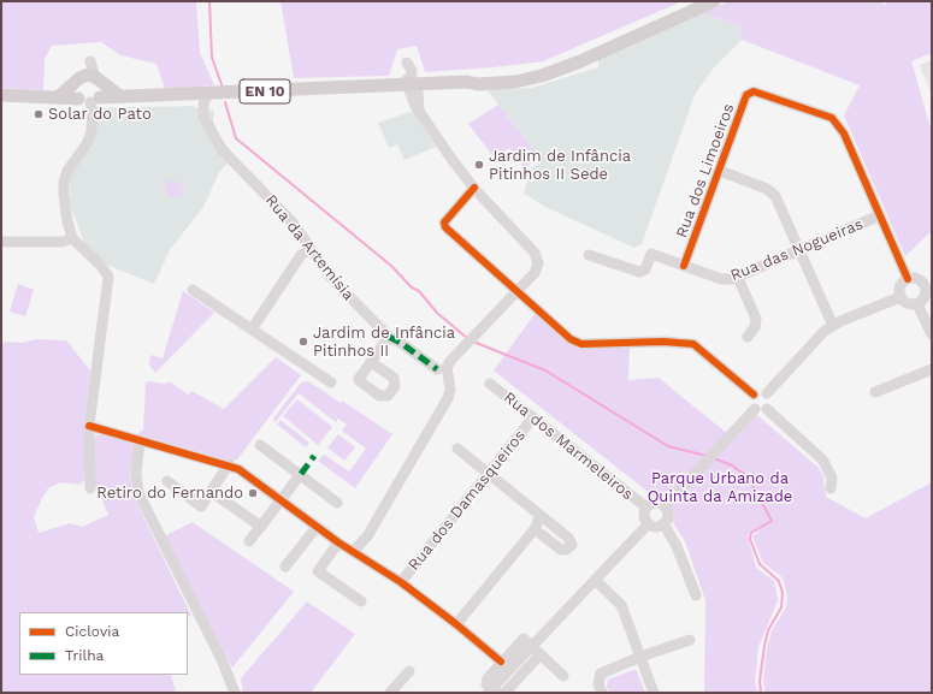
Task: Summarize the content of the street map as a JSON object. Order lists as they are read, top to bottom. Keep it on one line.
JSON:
{"streets":{"main road":["EN 10"],"street":["Rua dos Limoeiros","Rua da Artemísia","Rua das Nogueiras","Rua dos Marmeleiros","Rua dos Damasqueiros"]},"crossings":[["EN 10","Rua da Artemísia"],["Rua dos Limoeiros","Rua das Nogueiras"],["Rua dos Marmeleiros","Rua dos Damasqueiros"]],"parks":["Parque Urbano da Quinta da Amizade"],"places":["Solar do Pato","Jardim de Infância Pitinhos II Sede","Jardim de Infância Pitinhos II","Retiro do Fernando"],"legend":["Ciclovia","Trilha"]}
